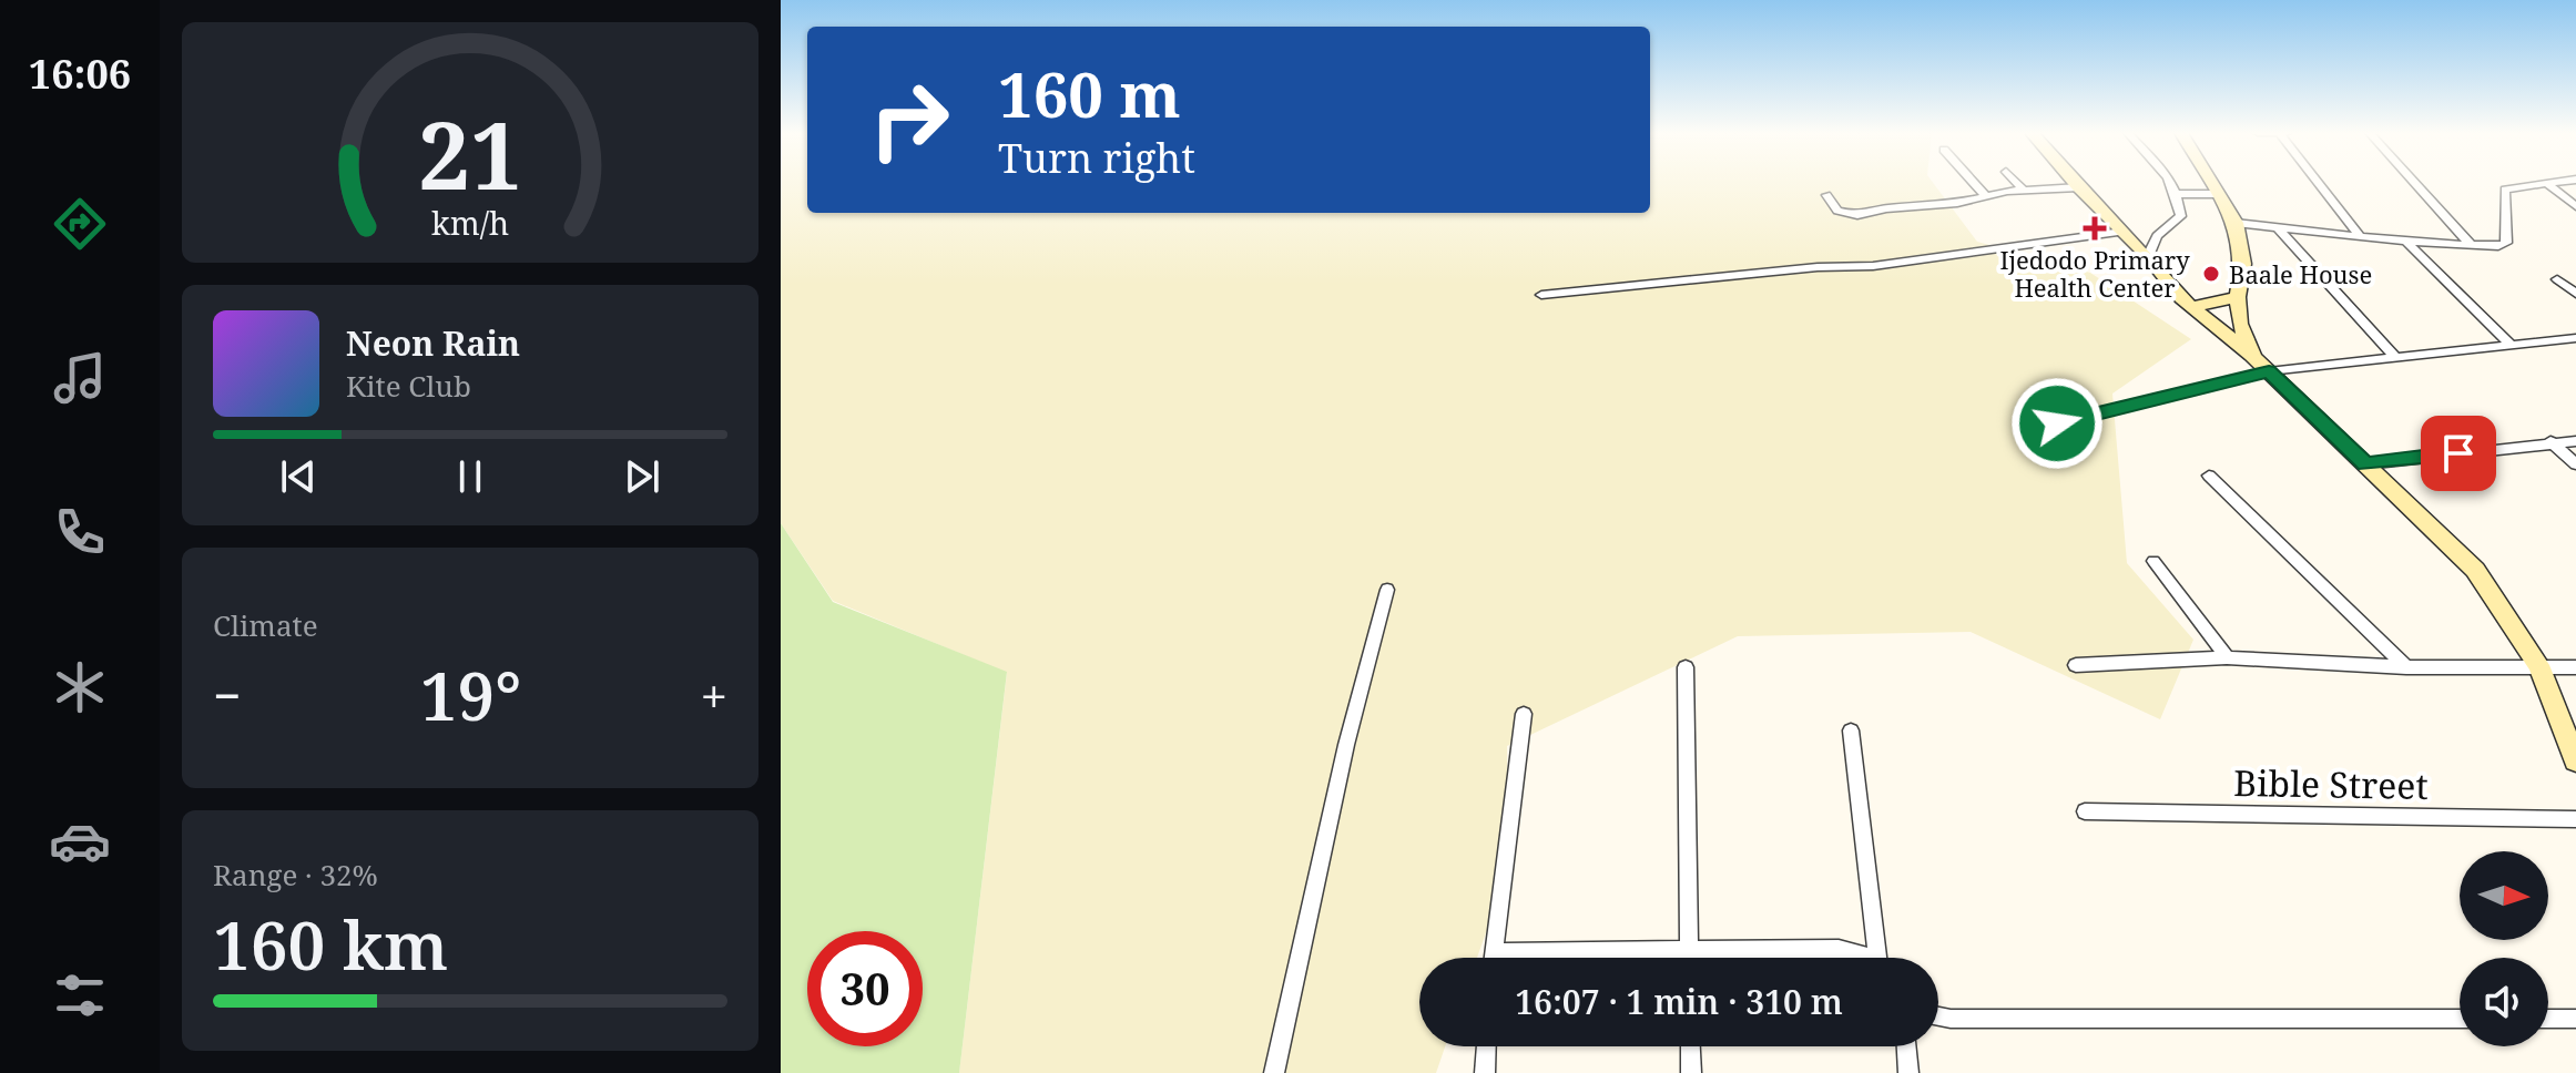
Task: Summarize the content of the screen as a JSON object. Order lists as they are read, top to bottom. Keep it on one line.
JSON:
{"streets":{"street":["Bible Street"]},"places":{"health":["Ijedodo Primary Health Center"],"other":["Baale House"]},"north":"right","page":{"tabs":"16:06","turn":["160 m","Turn right"],"song":["Neon Rain","Kite Club"],"tile":["Climate",["Range · 32%","160 km"]],"heat":["−","19°","+"],"limit":"30","trip":"16:07 · 1 min · 310 m","gauge":["21","km/h"]}}
